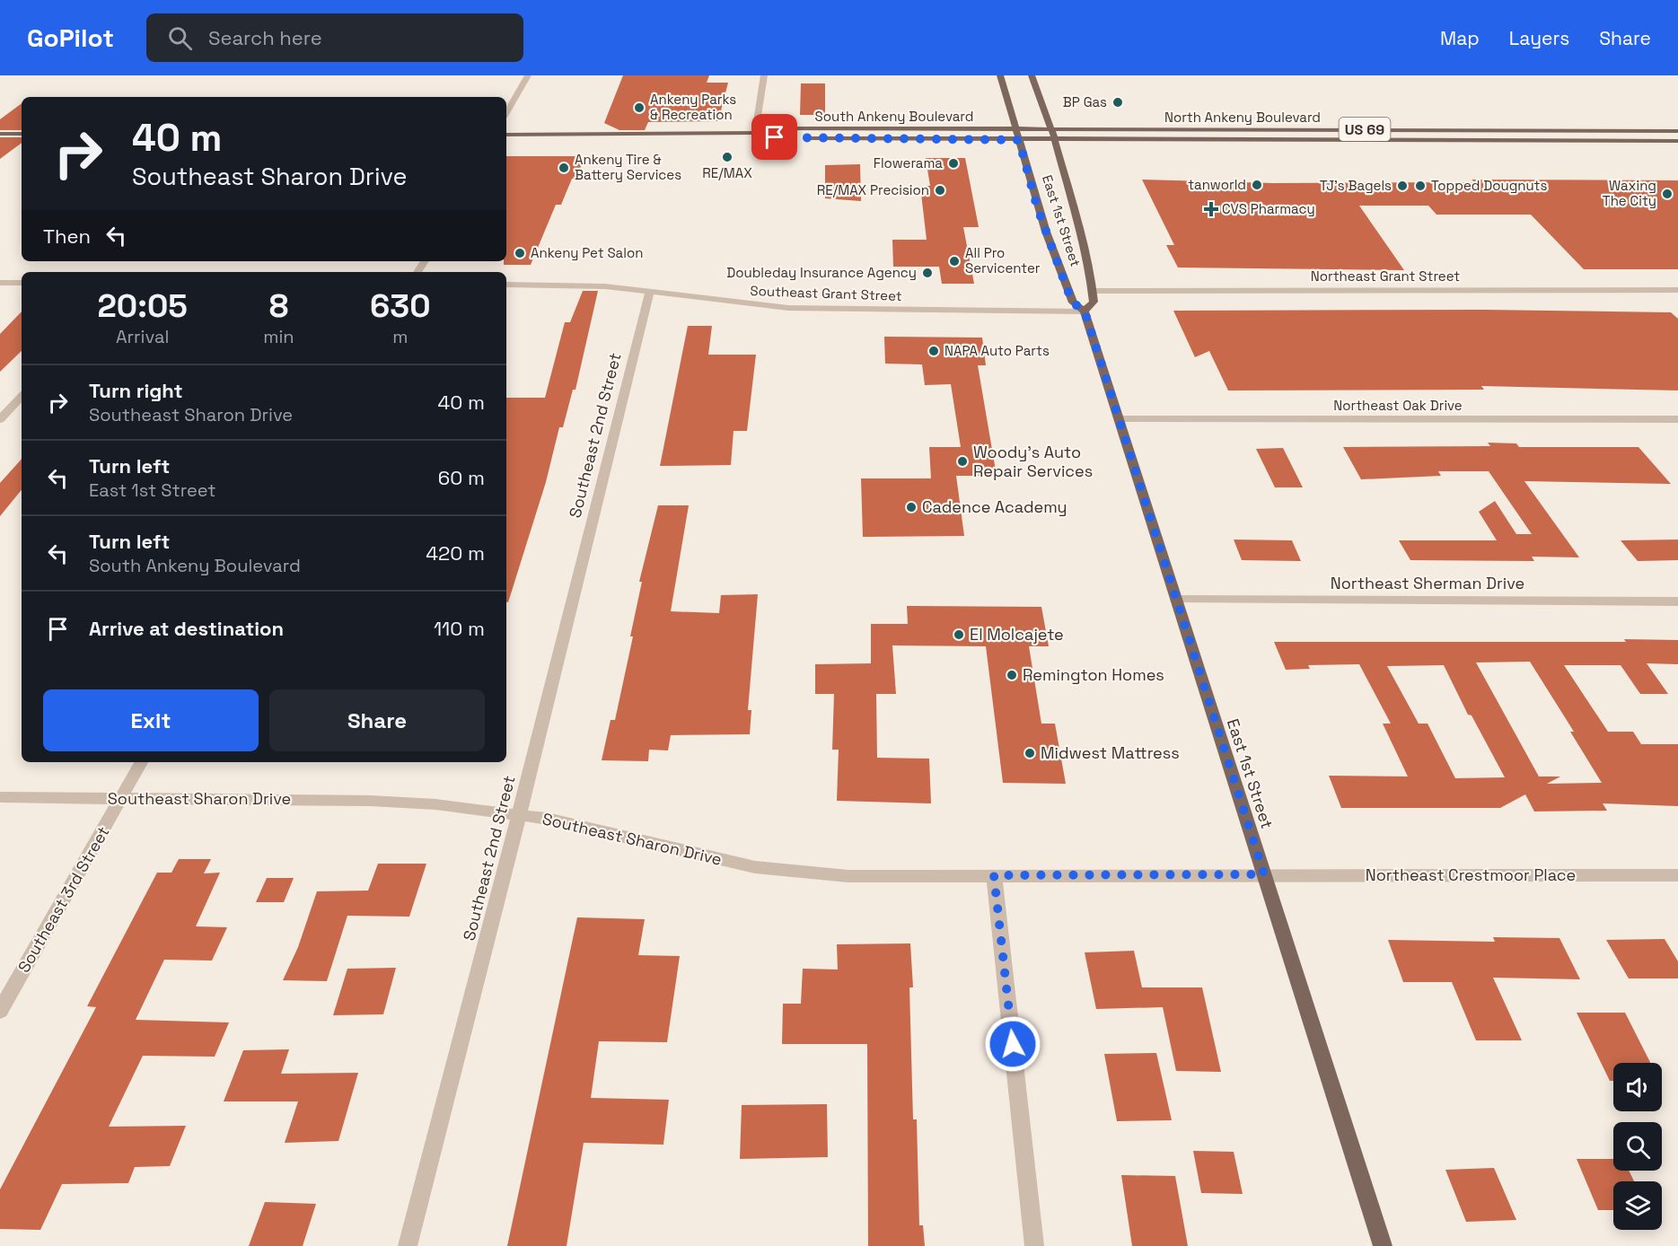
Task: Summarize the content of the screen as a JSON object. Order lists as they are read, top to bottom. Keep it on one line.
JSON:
{"streets":{"main road":["South Ankeny Boulevard","North Ankeny Boulevard","US 69","East 1st Street"],"street":["Northeast Grant Street","Southeast Grant Street","Northeast Oak Drive","Southeast 2nd Street","Northeast Sherman Drive","Southeast Sharon Drive","Northeast Crestmoor Place","Southeast 3rd Street"]},"crossings":[["South Ankeny Boulevard","North Ankeny Boulevard"],["South Ankeny Boulevard","East 1st Street"],["North Ankeny Boulevard","East 1st Street"],["East 1st Street","Northeast Grant Street"],["East 1st Street","Southeast Grant Street"],["East 1st Street","Northeast Oak Drive"],["East 1st Street","Northeast Sherman Drive"],["East 1st Street","Southeast Sharon Drive"],["East 1st Street","Northeast Crestmoor Place"],["Southeast Grant Street","Southeast 2nd Street"],["Southeast 2nd Street","Southeast Sharon Drive"],["Southeast Sharon Drive","Northeast Crestmoor Place"],["Southeast Sharon Drive","Southeast 3rd Street"]],"places":{"other":["BP Gas","Ankeny Parks & Recreation","RE/MAX","Flowerama","Ankeny Tire & Battery Services","tanworld","TJ's Bagels","Topped Dougnuts","RE/MAX Precision","Waxing The City","Ankeny Pet Salon","All Pro Servicenter","Doubleday Insurance Agency","NAPA Auto Parts","Woody's Auto Repair Services","Cadence Academy","El Molcajete","Remington Homes","Midwest Mattress"],"health":["CVS Pharmacy"]},"page":{"header":"GoPilot","search":"Search here","nav":["Map","Layers","Share"],"turn":["40 m","Southeast Sharon Drive"],"then":"Then","eta":["20:05","Arrival","8","min","630","m"],"list":[{"name":"Turn right","note":"Southeast Sharon Drive","value":"40 m"},{"name":"Turn left","note":"East 1st Street","value":"60 m"},{"name":"Turn left","note":"South Ankeny Boulevard","value":"420 m"},{"name":"Arrive at destination","value":"110 m"}],"buttons":["Exit","Share"]}}
